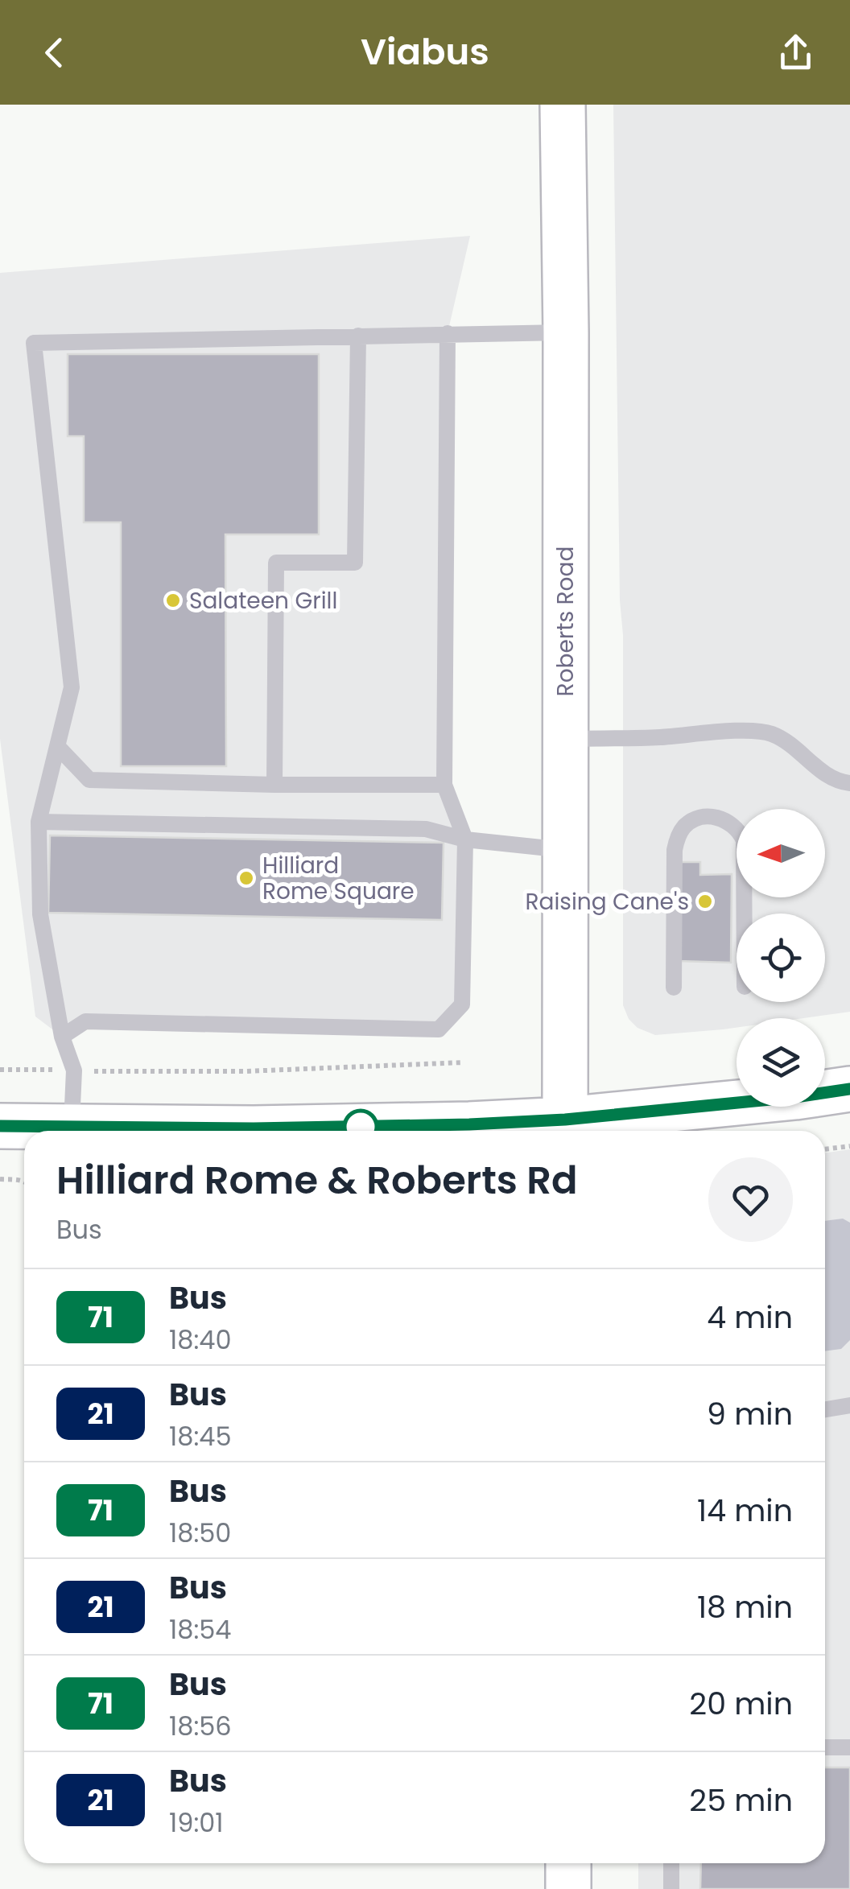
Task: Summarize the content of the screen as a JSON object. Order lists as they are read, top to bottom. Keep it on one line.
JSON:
{"streets":{"main road":["Roberts Road"]},"places":["Salateen Grill","Hilliard Rome Square","Raising Cane's"],"lines":["bus line 71"],"north":"left","page":{"header":"Viabus","heading":["Hilliard Rome & Roberts Rd","Bus"],"list":[{"mark":"71","name":"Bus","note":"18:40","value":"4 min"},{"mark":"21","name":"Bus","note":"18:45","value":"9 min"},{"mark":"71","name":"Bus","note":"18:50","value":"14 min"},{"mark":"21","name":"Bus","note":"18:54","value":"18 min"},{"mark":"71","name":"Bus","note":"18:56","value":"20 min"},{"mark":"21","name":"Bus","note":"19:01","value":"25 min"}]}}
